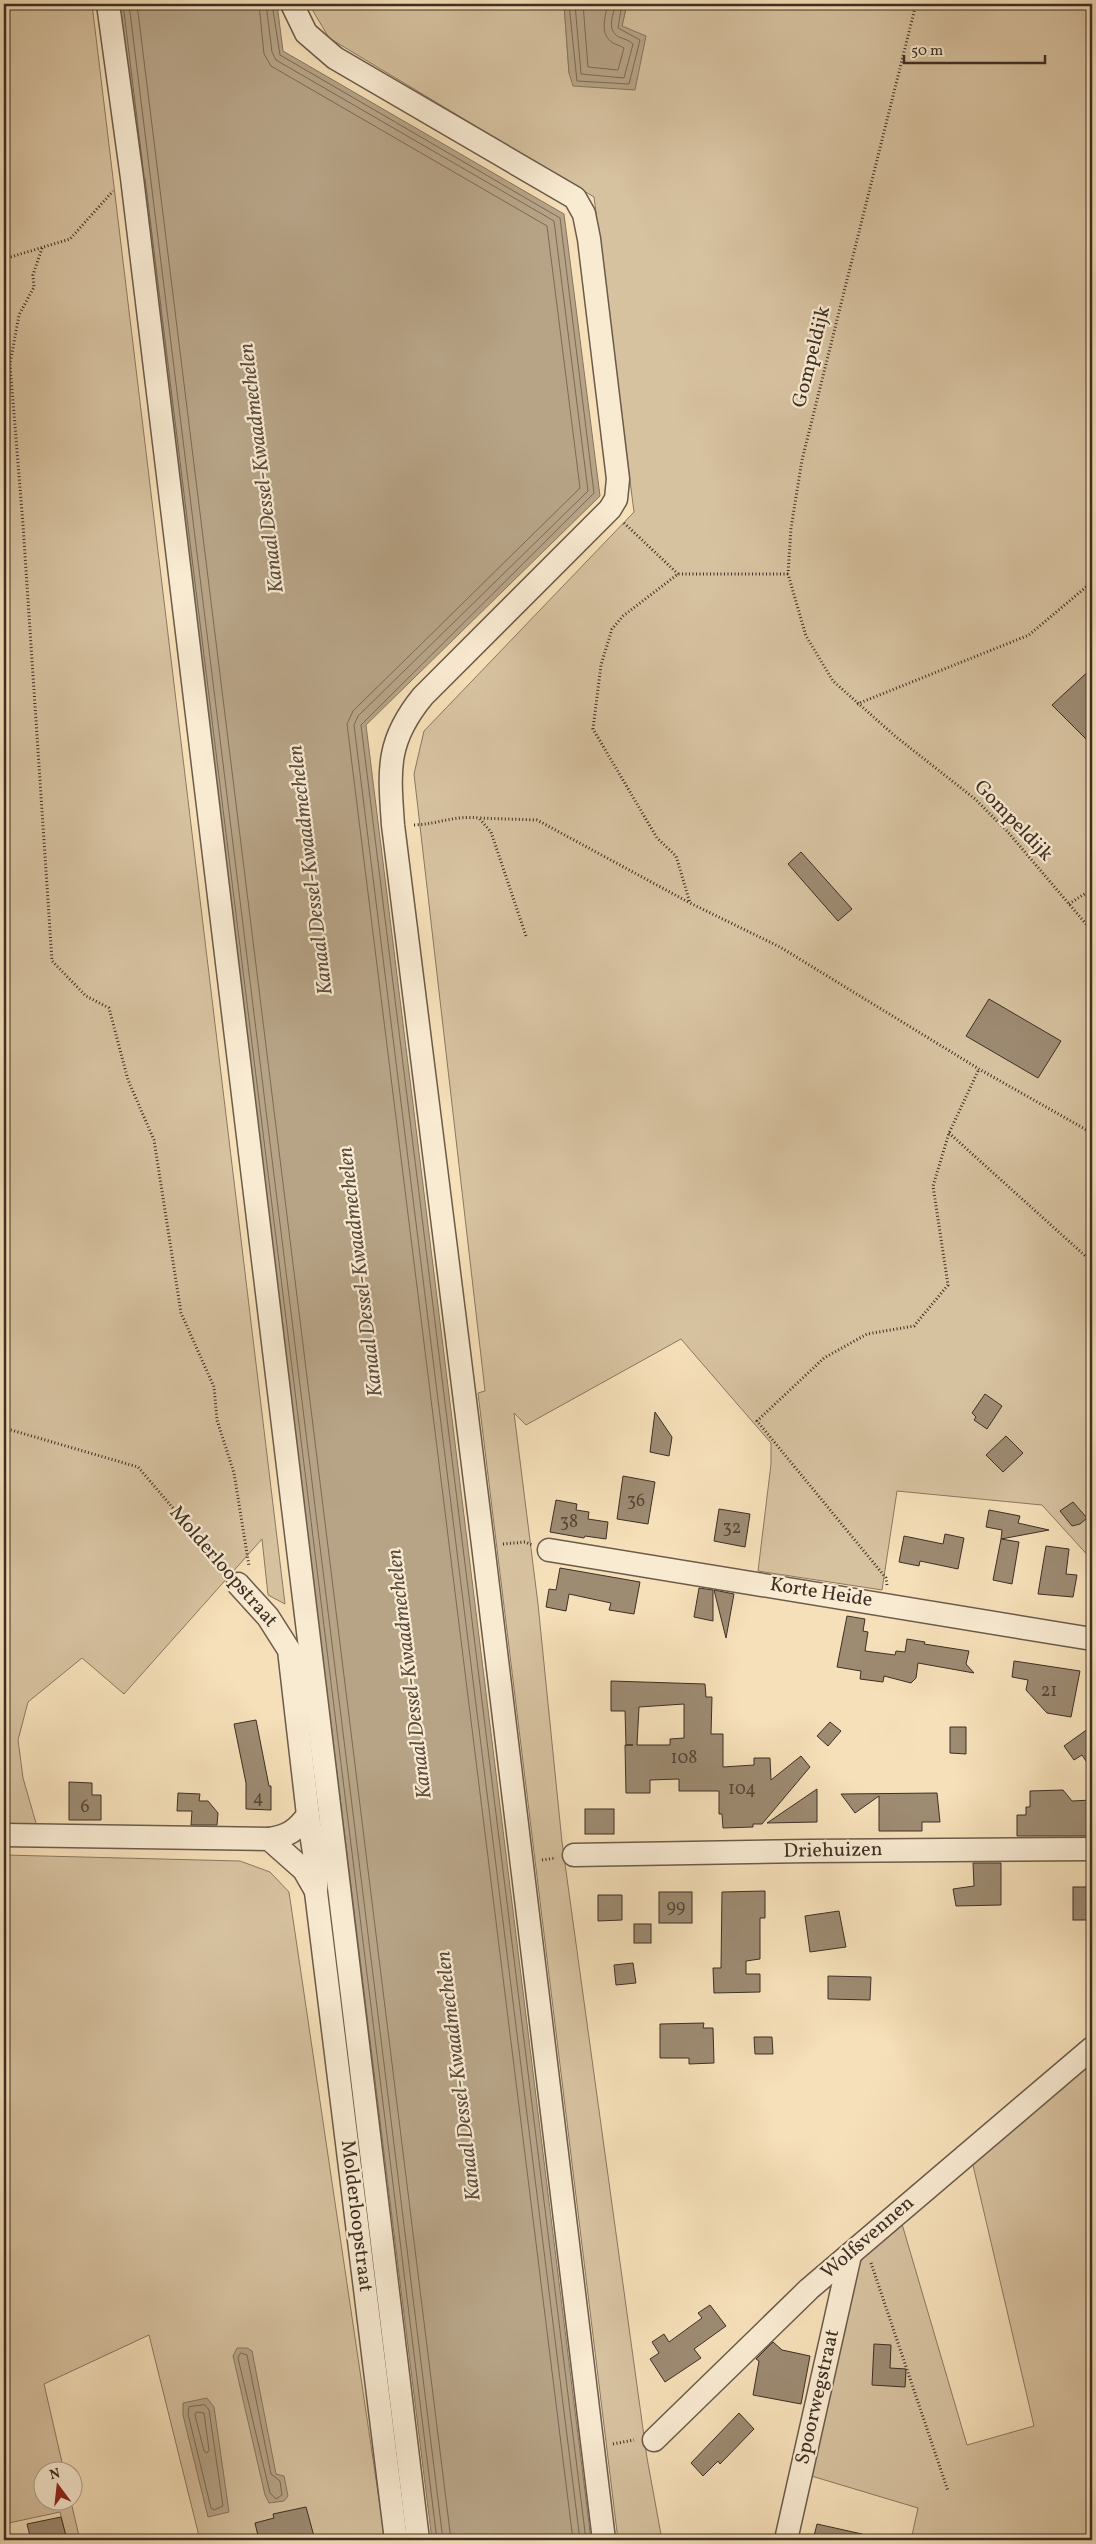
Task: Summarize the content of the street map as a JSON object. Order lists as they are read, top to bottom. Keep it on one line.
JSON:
{"streets":{"street":["Molderloopstraat","Korte Heide","Driehuizen","Wolfsvennen","Spoorwegstraat"],"path":["Gompeldijk"]},"crossings":[["Wolfsvennen","Spoorwegstraat"]],"water":["Kanaal Dessel-Kwaadmechelen"],"house_numbers":["36","38","32","21","108","104","4","6","99"],"scale_bar":"50 m","north":"top"}
